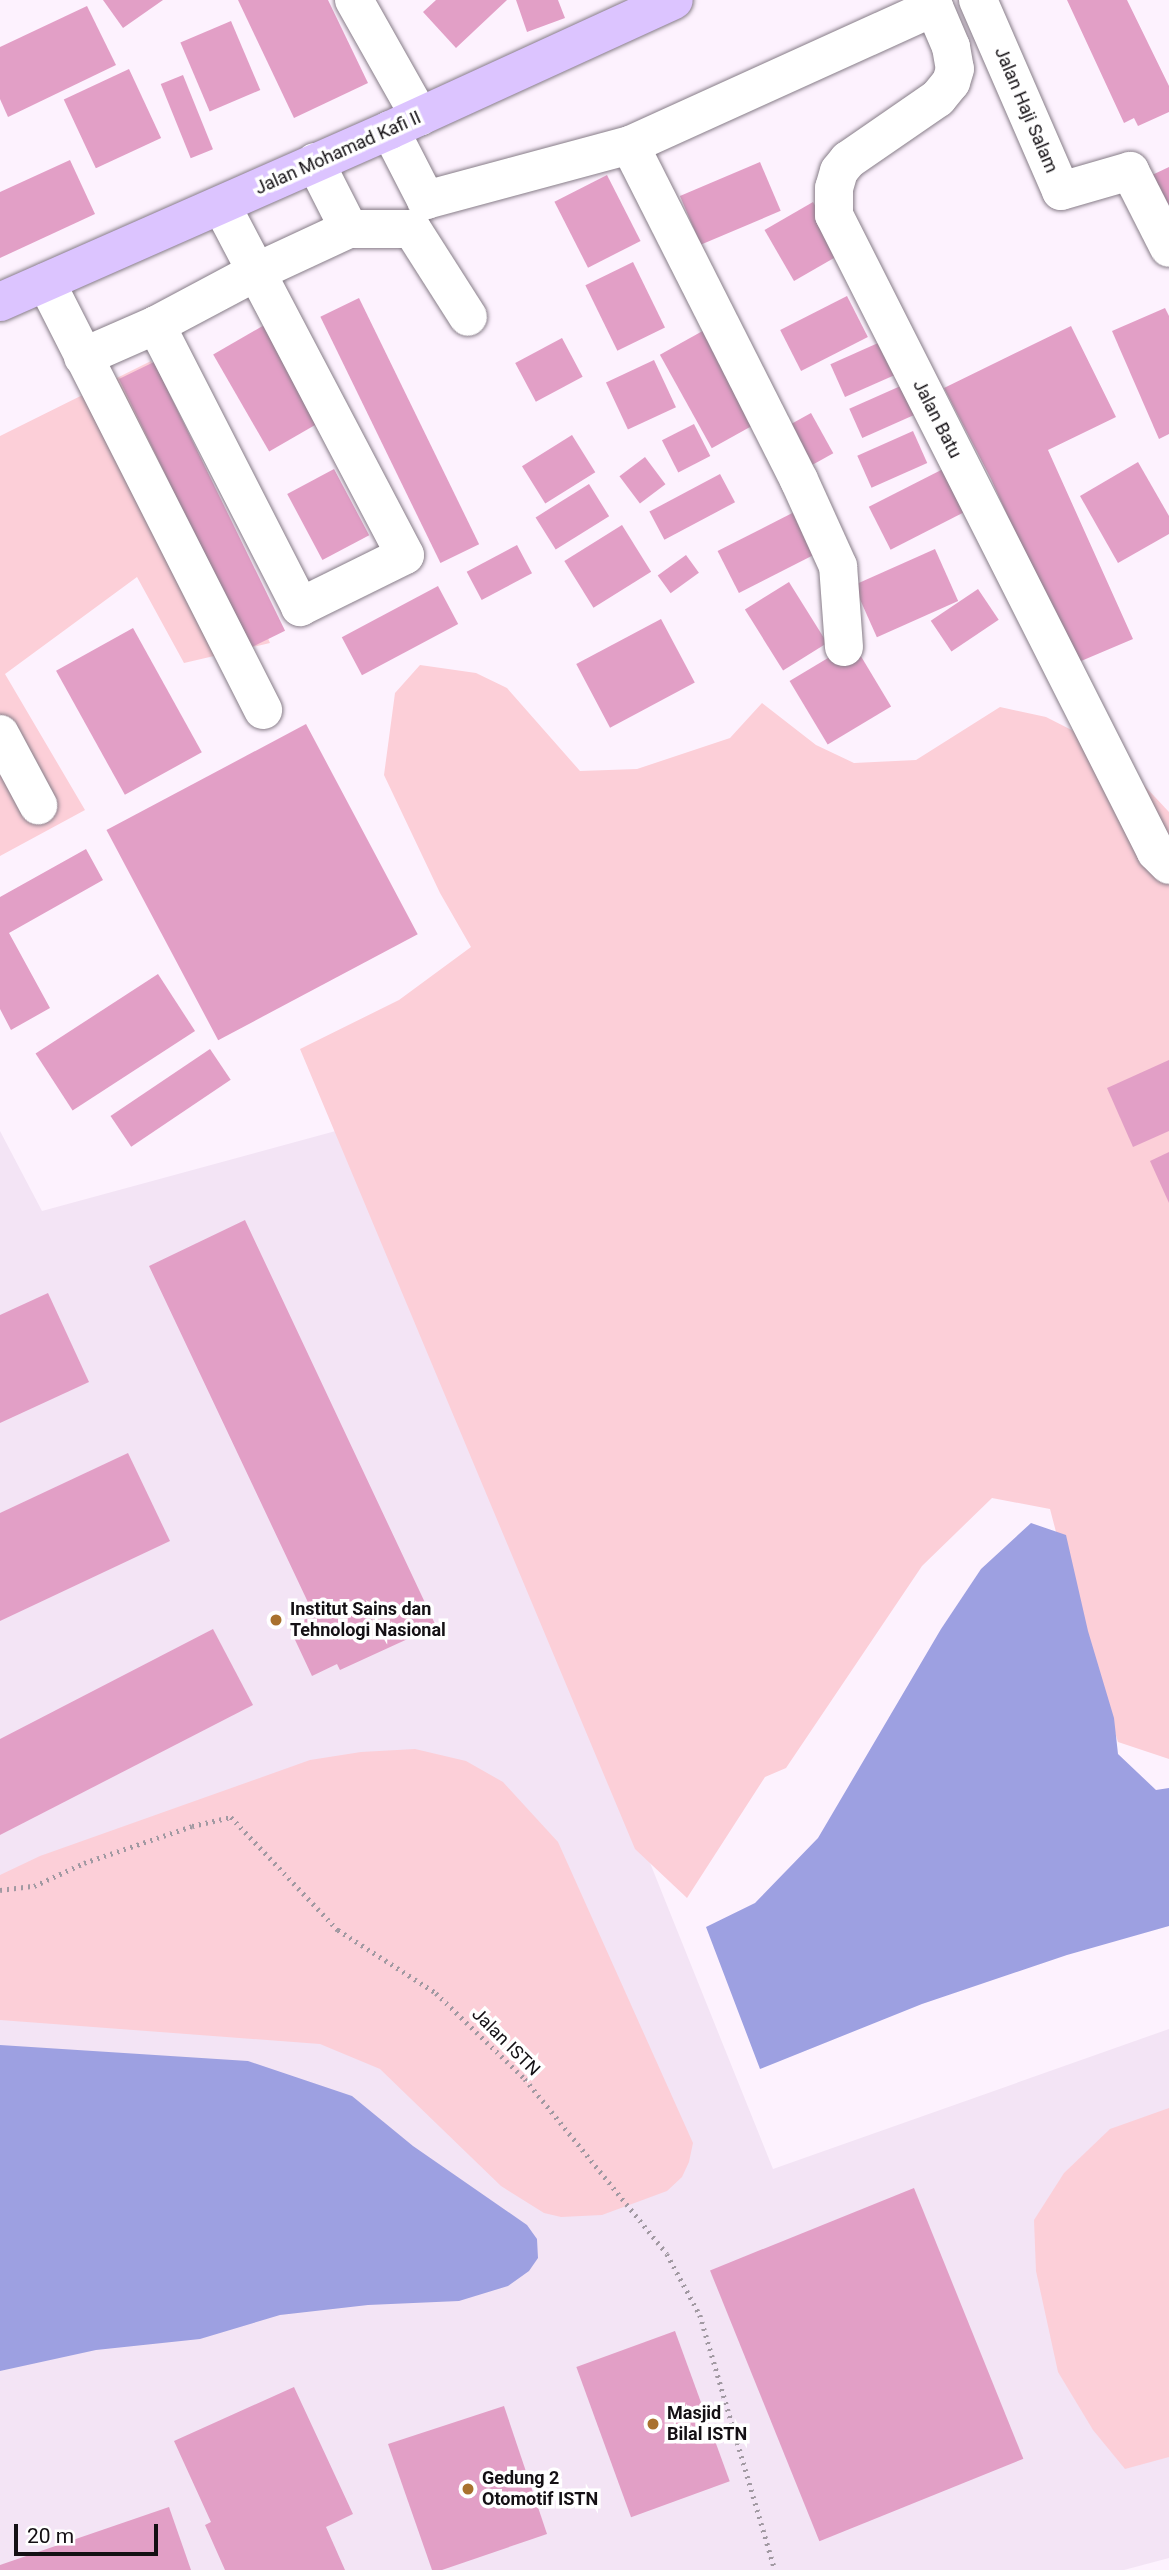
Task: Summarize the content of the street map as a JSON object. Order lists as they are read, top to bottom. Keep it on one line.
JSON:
{"streets":{"main road":["Jalan Mohamad Kafi II"],"street":["Jalan Haji Salam","Jalan Batu"],"path":["Jalan ISTN"]},"places":["Institut Sains dan Tehnologi Nasional","Masjid Bilal ISTN","Gedung 2 Otomotif ISTN"],"scale_bar":"20 m"}
